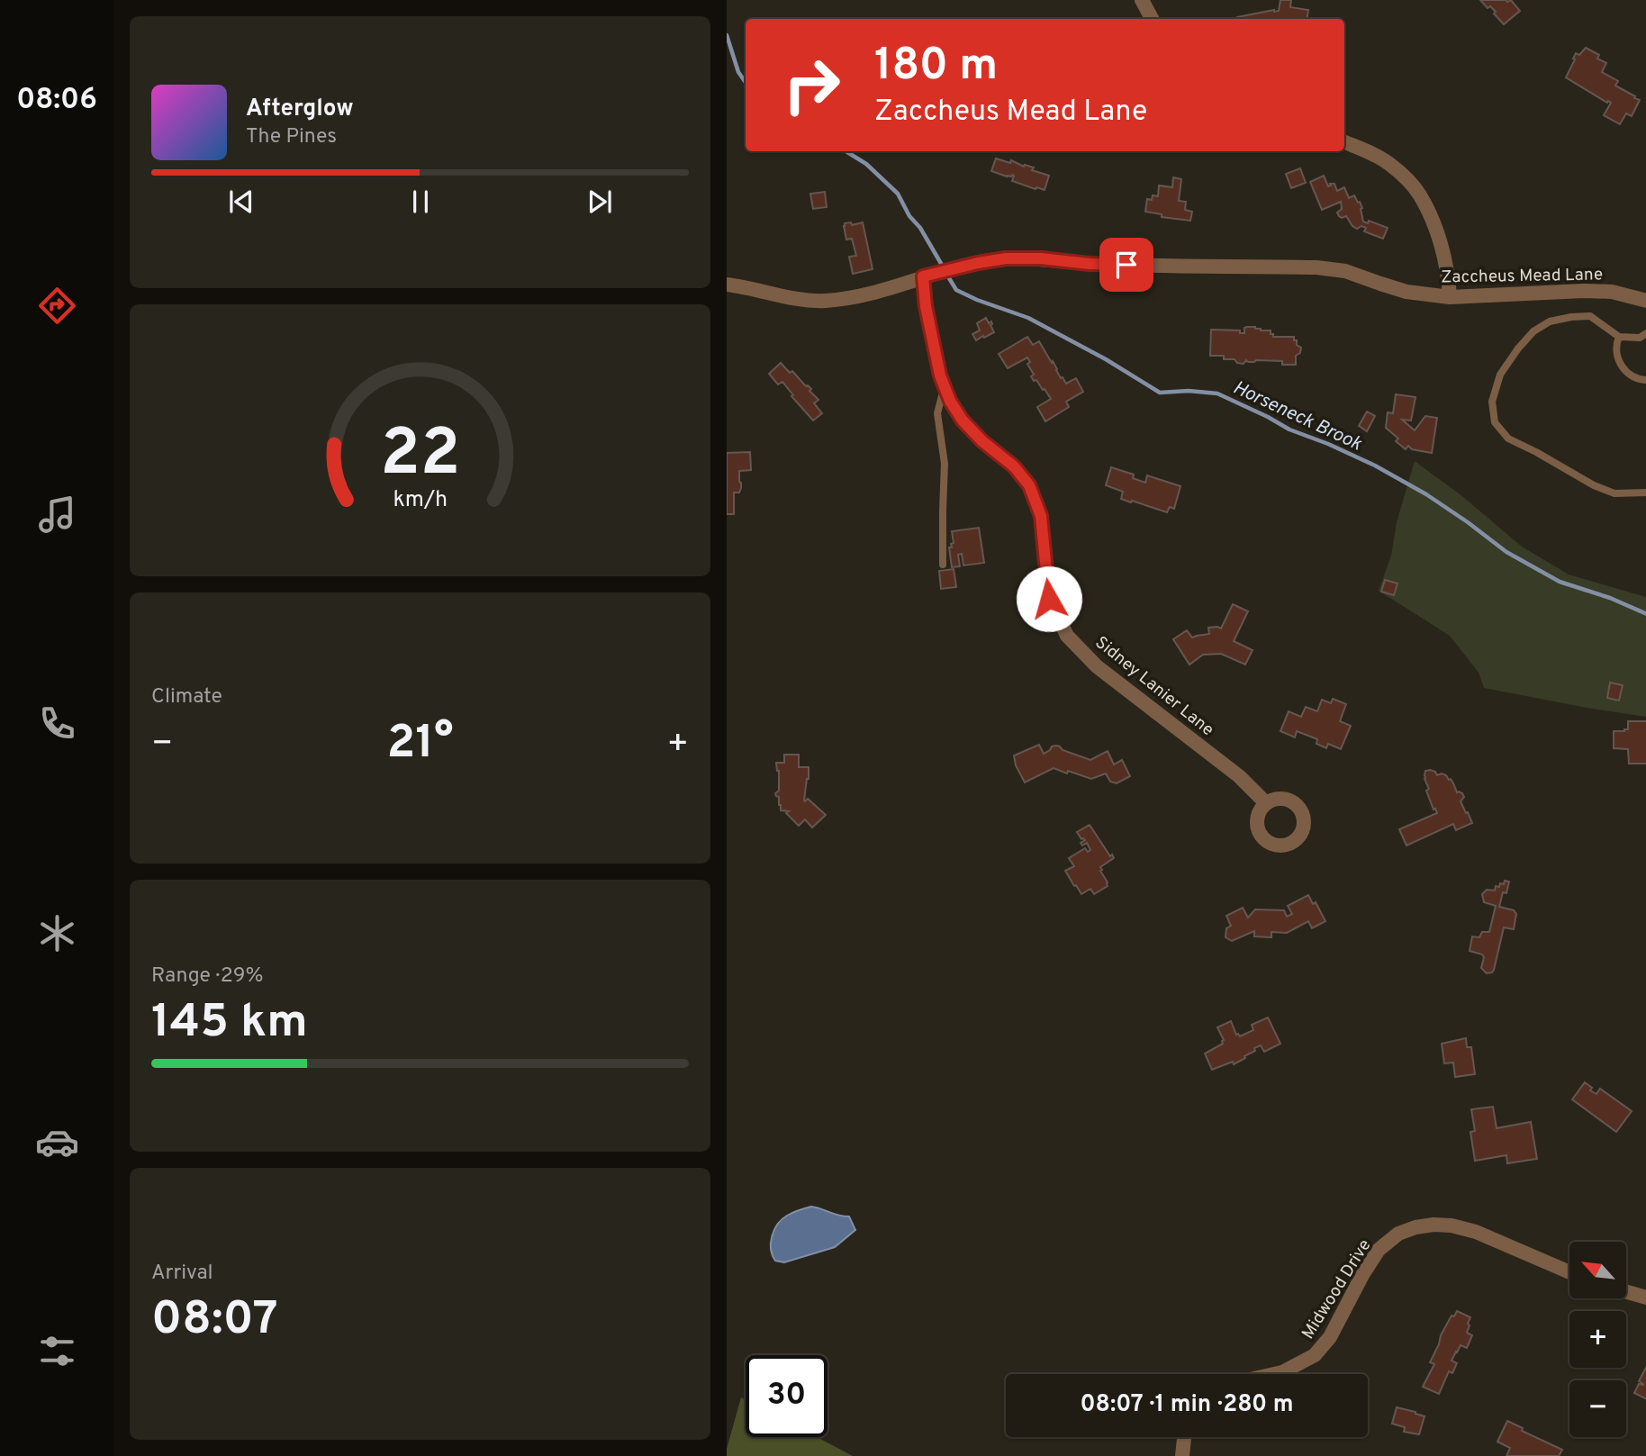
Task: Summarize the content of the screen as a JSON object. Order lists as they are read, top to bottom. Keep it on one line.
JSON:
{"streets":{"street":["Zaccheus Mead Lane","Sidney Lanier Lane","Midwood Drive"]},"crossings":[["Zaccheus Mead Lane","Sidney Lanier Lane"]],"water":["Horseneck Brook"],"north":"top left","page":{"tabs":"08:06","turn":["180 m","Zaccheus Mead Lane"],"song":["Afterglow","The Pines"],"tile":["Climate",["Range · 29%","145 km"],["Arrival","08:07"]],"heat":["−","21°","+"],"map_buttons":["+","−"],"limit":"30","trip":"08:07 · 1 min · 280 m","gauge":["22","km/h"]}}
